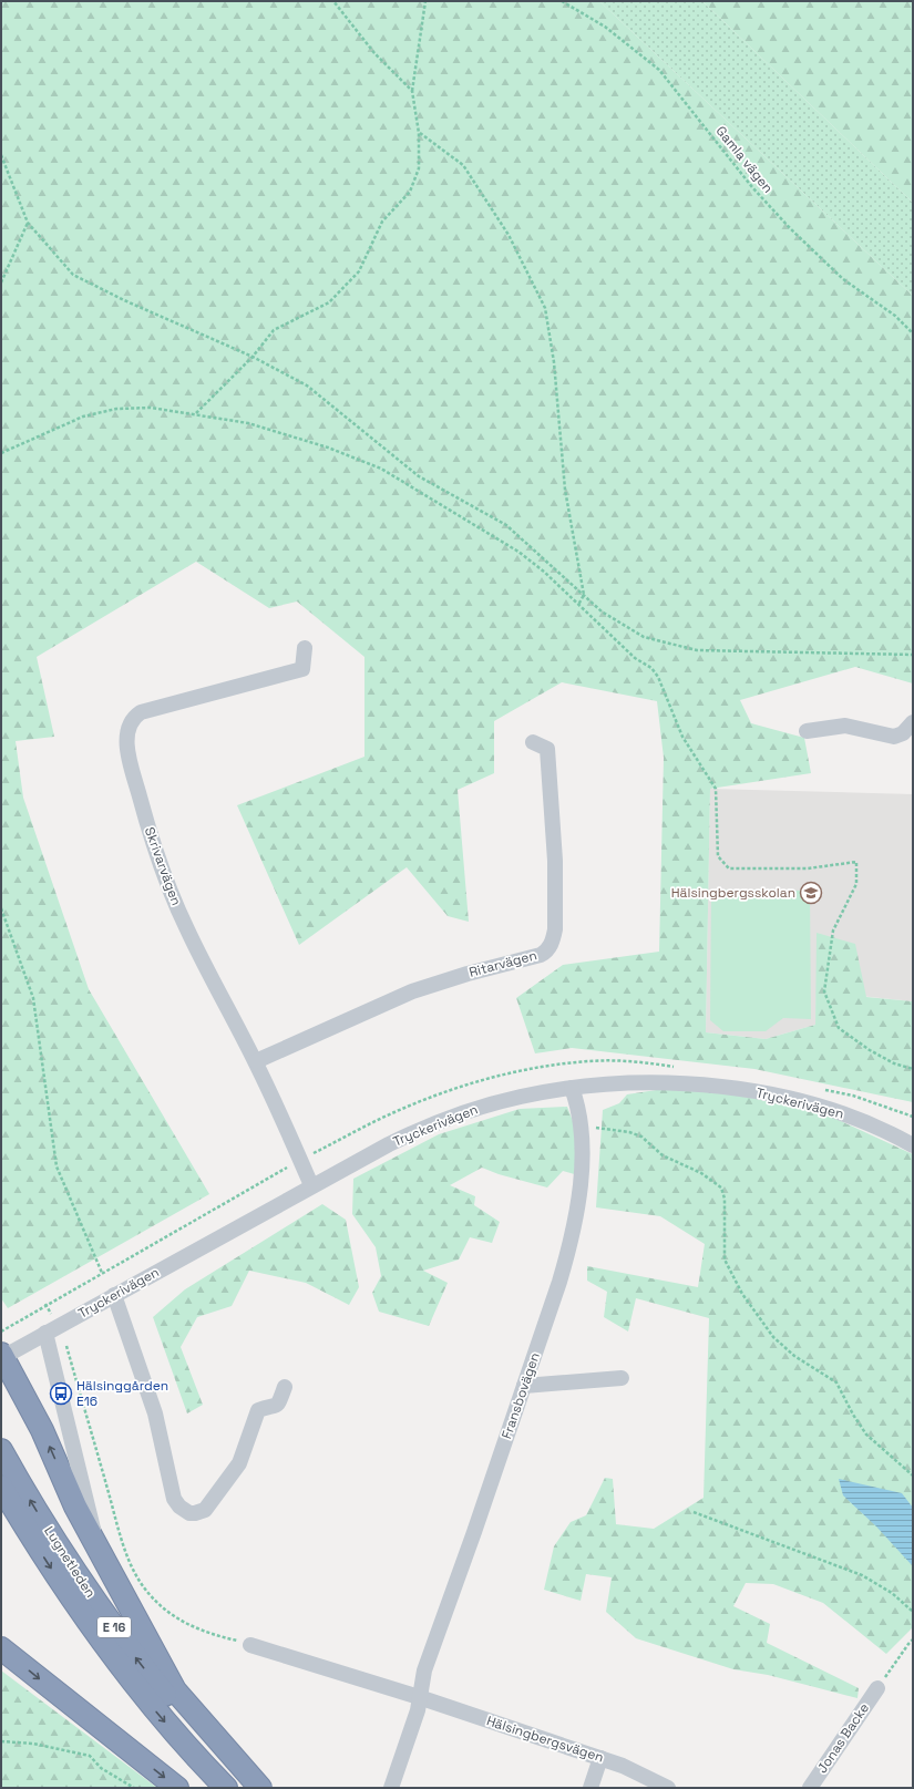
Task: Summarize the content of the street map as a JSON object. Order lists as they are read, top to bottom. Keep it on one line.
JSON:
{"streets":{"highway":["Lugnetleden","E 16"],"street":["Skrivarvägen","Ritarvägen","Tryckerivägen","Fransbovägen","Jonas Backe","Hälsingbergsvägen"],"path":["Gamla vägen"]},"crossings":[["Skrivarvägen","Ritarvägen"],["Skrivarvägen","Tryckerivägen"],["Tryckerivägen","Fransbovägen"],["Tryckerivägen","E 16"],["Fransbovägen","Hälsingbergsvägen"]],"places":{"school or university":["Hälsingbergsskolan"],"bus stop":["Hälsinggården E16"]}}
